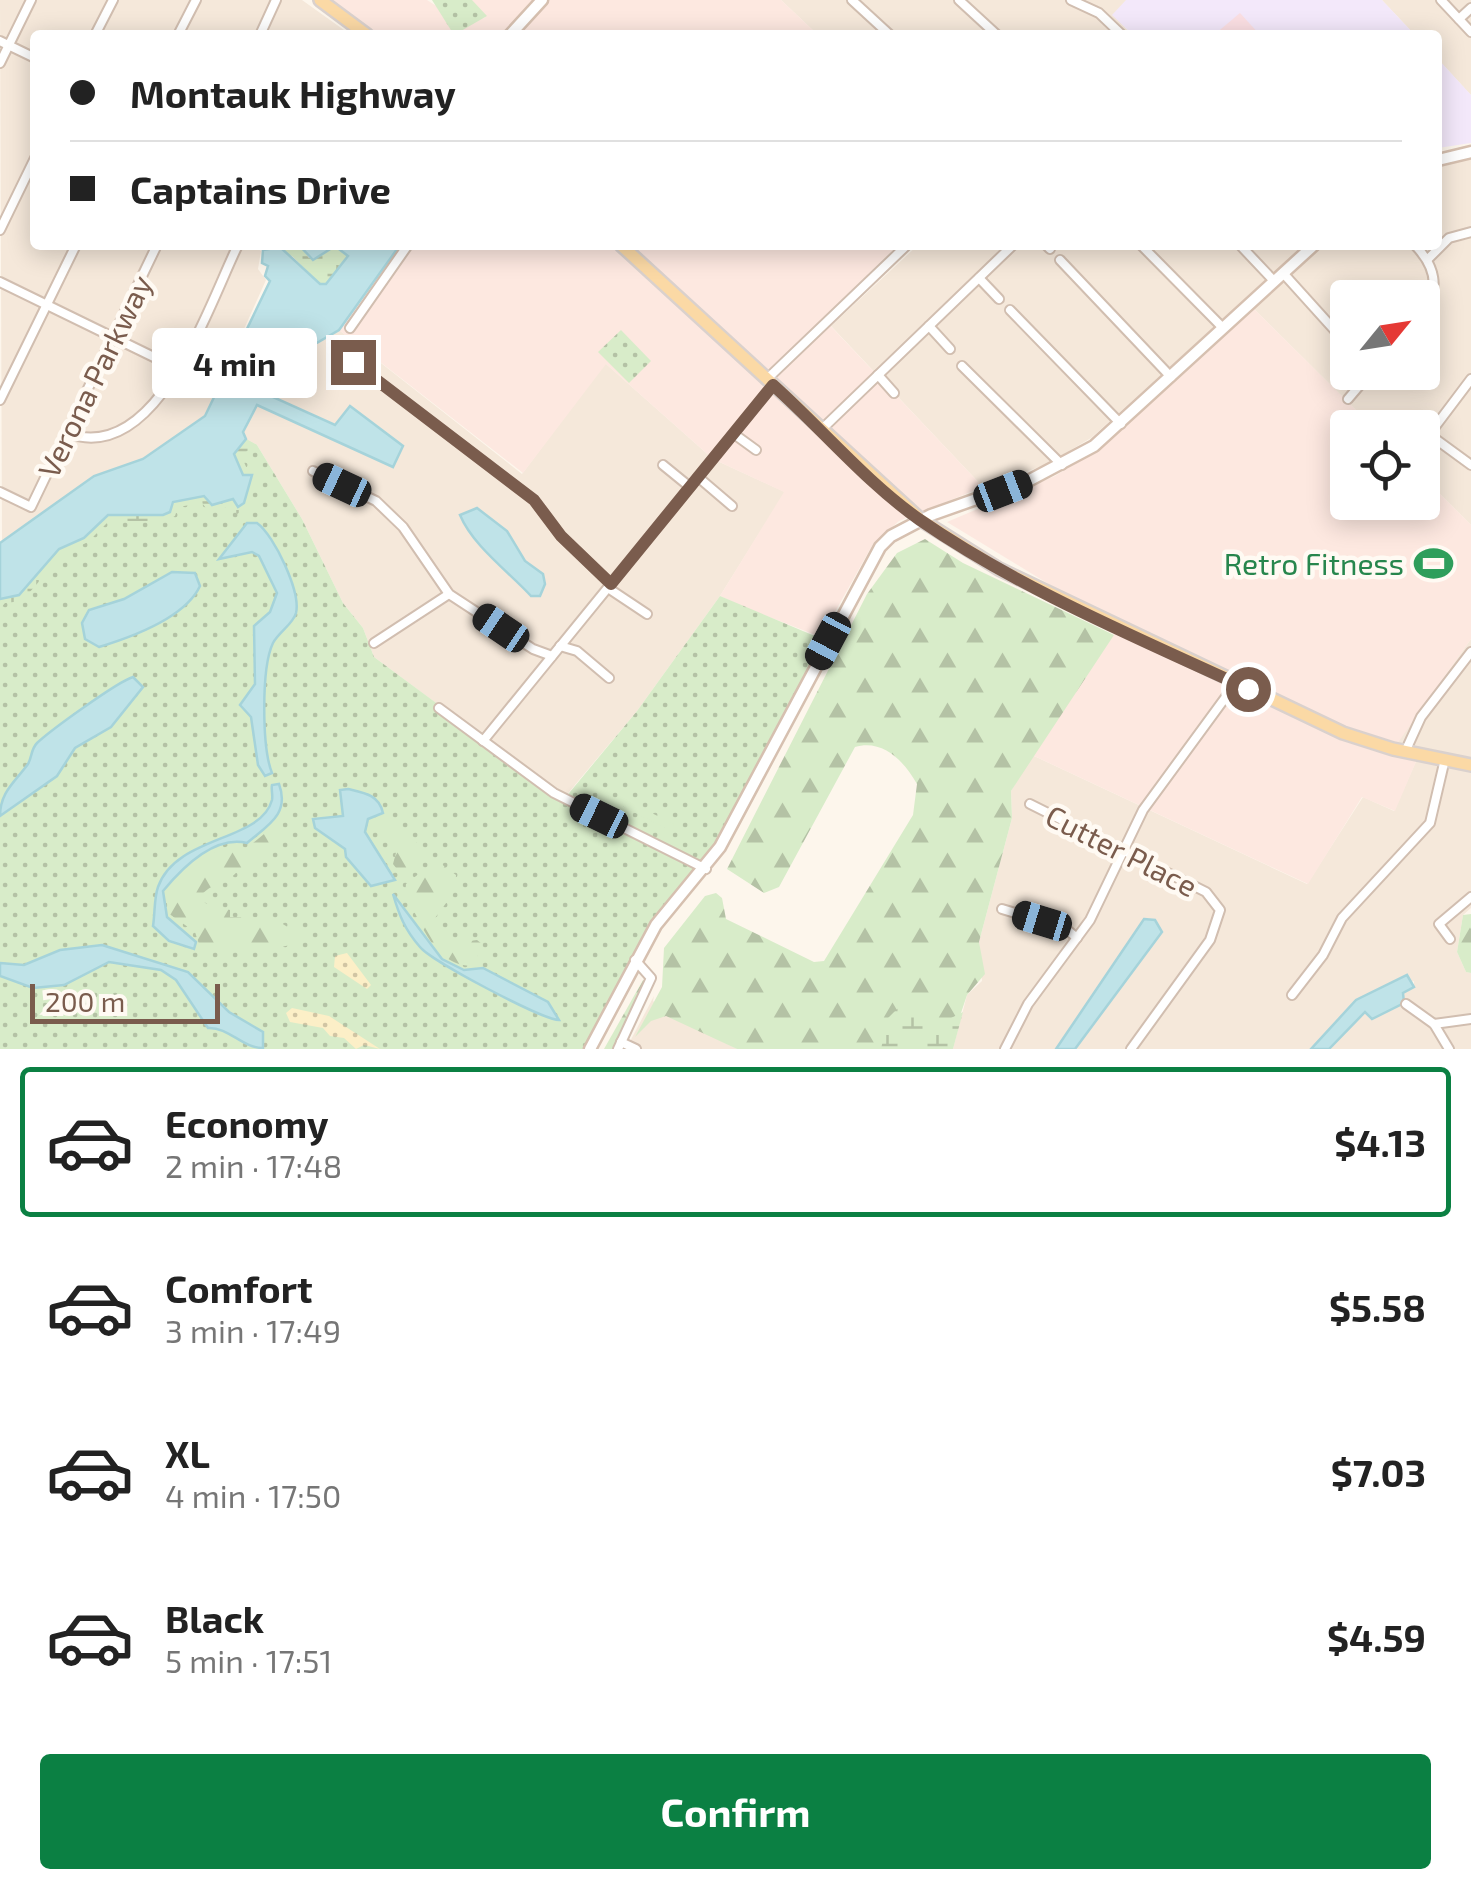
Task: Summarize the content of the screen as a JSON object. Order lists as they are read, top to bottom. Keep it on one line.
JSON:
{"streets":{"street":["Verona Parkway","Cutter Place"]},"places":{"sports":["Retro Fitness"]},"scale_bar":"200 m","north":"top right","page":{"banner":["Montauk Highway","Captains Drive"],"bubble":"4 min","scale":"200 m","list":[{"name":"Economy","note":"2 min · 17:48","value":"$4.13"},{"name":"Comfort","note":"3 min · 17:49","value":"$5.58"},{"name":"XL","note":"4 min · 17:50","value":"$7.03"},{"name":"Black","note":"5 min · 17:51","value":"$4.59"}],"buttons":"Confirm"}}
